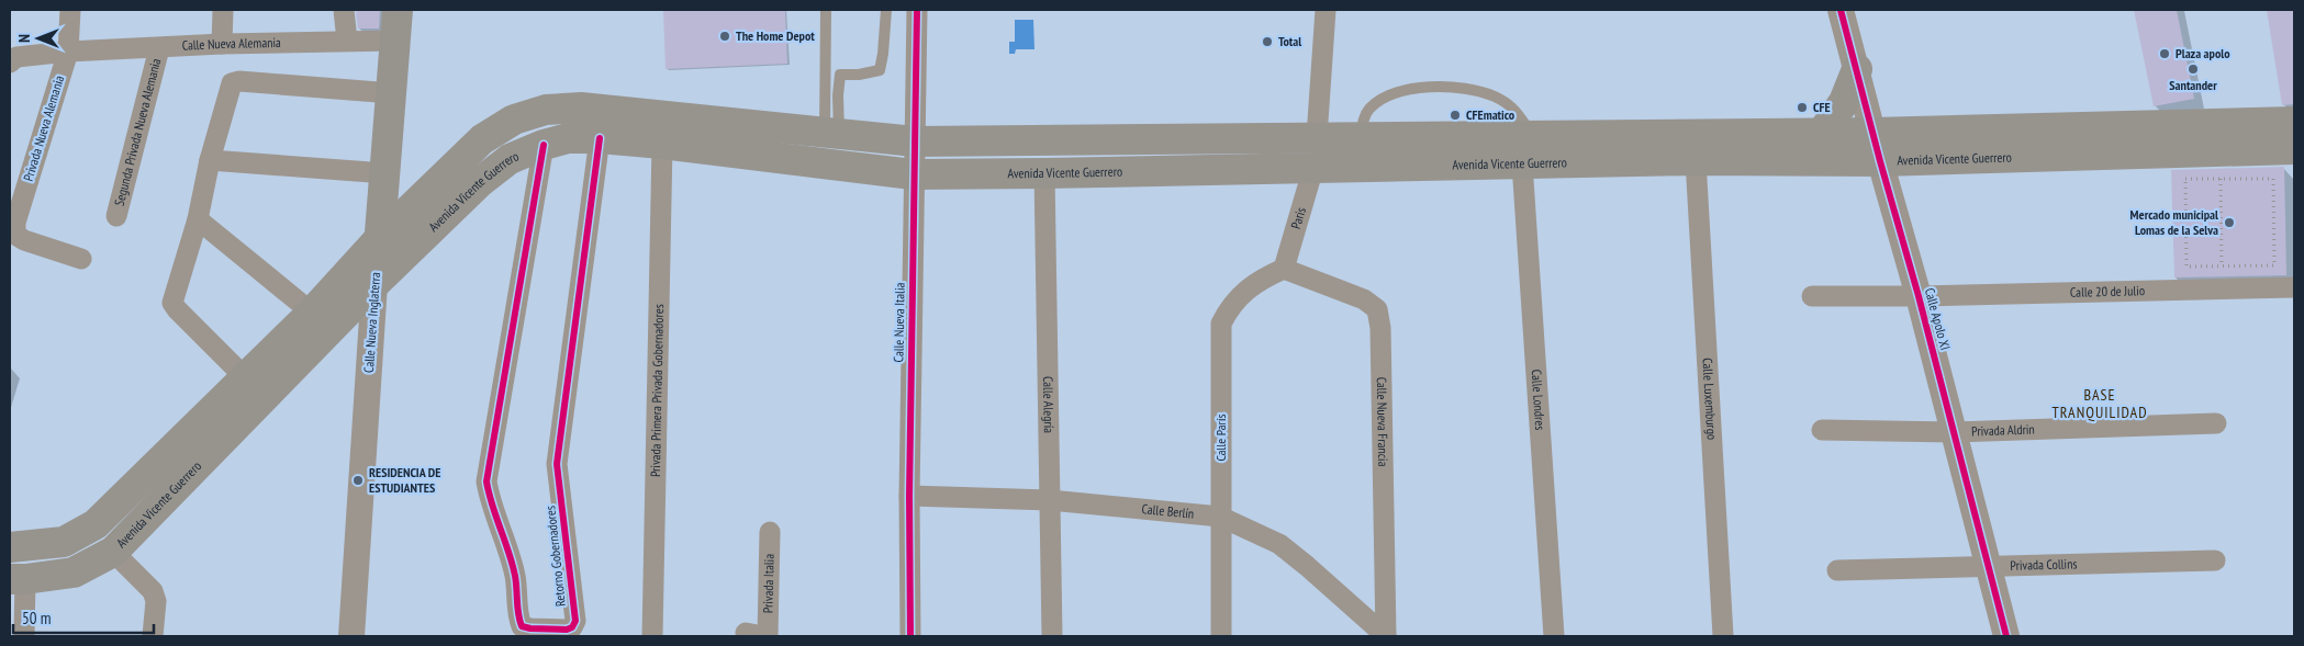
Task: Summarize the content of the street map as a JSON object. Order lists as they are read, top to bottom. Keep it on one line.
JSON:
{"streets":{"main road":["Avenida Vicente Guerrero","Calle Nueva Inglaterra"],"street":["Calle Nueva Alemania","Privada Nueva Alemania","Segunda Privada Nueva Alemania","Paris","Calle 20 de Julio","Calle Apolo XI","Calle Nueva Italia","Privada Primera Privada Gobernadores","Calle Luxemburgo","Calle Londres","Calle Alegría","Calle Nueva Francia","Privada Aldrin","Calle París","Calle Berlín","Retorno Gobernadores","Privada Collins","Privada Italia"]},"crossings":[["Calle Nueva Alemania","Privada Nueva Alemania"],["Calle Nueva Alemania","Segunda Privada Nueva Alemania"],["Calle Nueva Alemania","Calle Nueva Inglaterra"],["Avenida Vicente Guerrero","Paris"],["Avenida Vicente Guerrero","Calle Apolo XI"],["Avenida Vicente Guerrero","Calle Nueva Inglaterra"],["Avenida Vicente Guerrero","Calle Nueva Italia"],["Avenida Vicente Guerrero","Privada Primera Privada Gobernadores"],["Avenida Vicente Guerrero","Calle Luxemburgo"],["Avenida Vicente Guerrero","Calle Londres"],["Avenida Vicente Guerrero","Calle Alegría"],["Avenida Vicente Guerrero","Retorno Gobernadores"],["Paris","Calle Nueva Francia"],["Paris","Calle París"],["Calle 20 de Julio","Calle Apolo XI"],["Calle Apolo XI","Privada Aldrin"],["Calle Apolo XI","Privada Collins"],["Calle Nueva Italia","Calle Berlín"],["Calle Alegría","Calle Berlín"],["Calle Nueva Francia","Calle París"],["Calle Nueva Francia","Calle Berlín"],["Calle París","Calle Berlín"]],"districts":["BASE TRANQUILIDAD"],"places":["The Home Depot","Total","Plaza apolo","Santander","CFE","CFEmatico","Mercado municipal Lomas de la Selva","RESIDENCIA DE ESTUDIANTES"],"scale_bar":"50 m","north":"left"}
